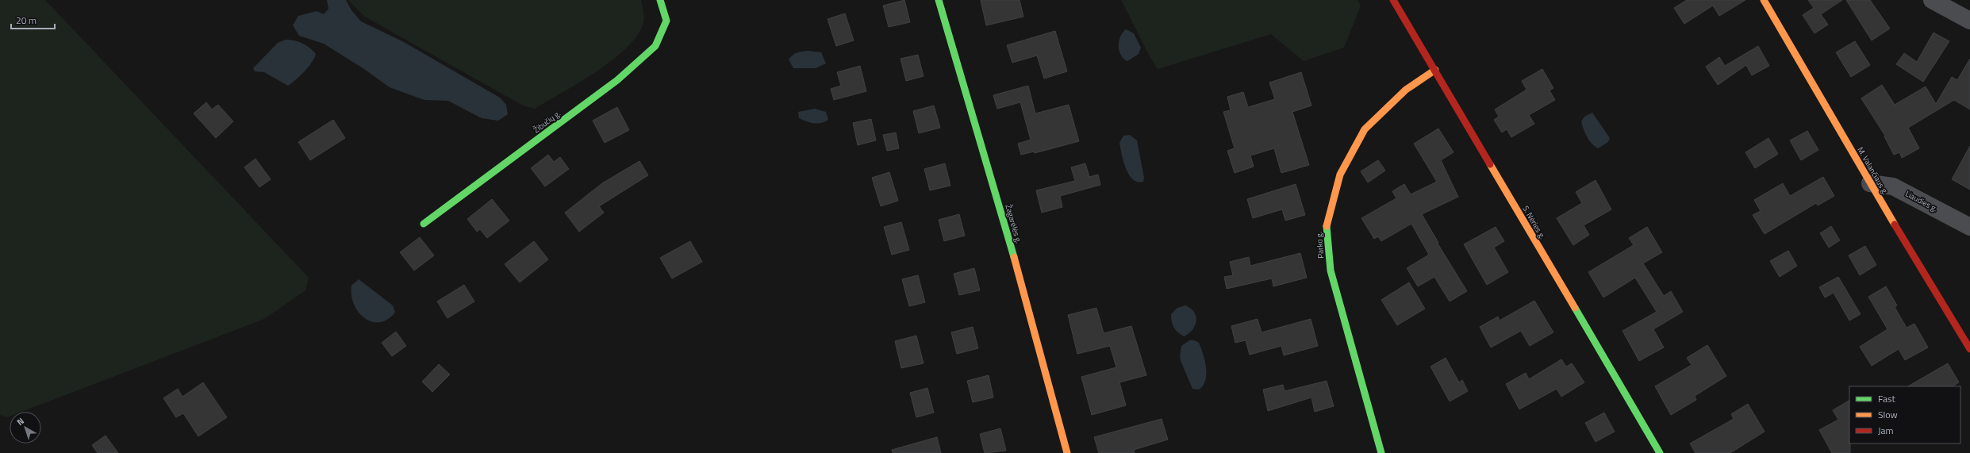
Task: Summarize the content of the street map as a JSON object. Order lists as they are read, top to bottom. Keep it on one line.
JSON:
{"streets":{"street":["Žibučių g.","M. Valančiaus g.","Liaudies g.","S. Nėries g.","Žagarėlės g.","Parko g."]},"crossings":[["M. Valančiaus g.","Liaudies g."],["S. Nėries g.","Parko g."]],"legend":["Fast","Slow","Jam"],"scale_bar":"20 m","north":"top left"}
